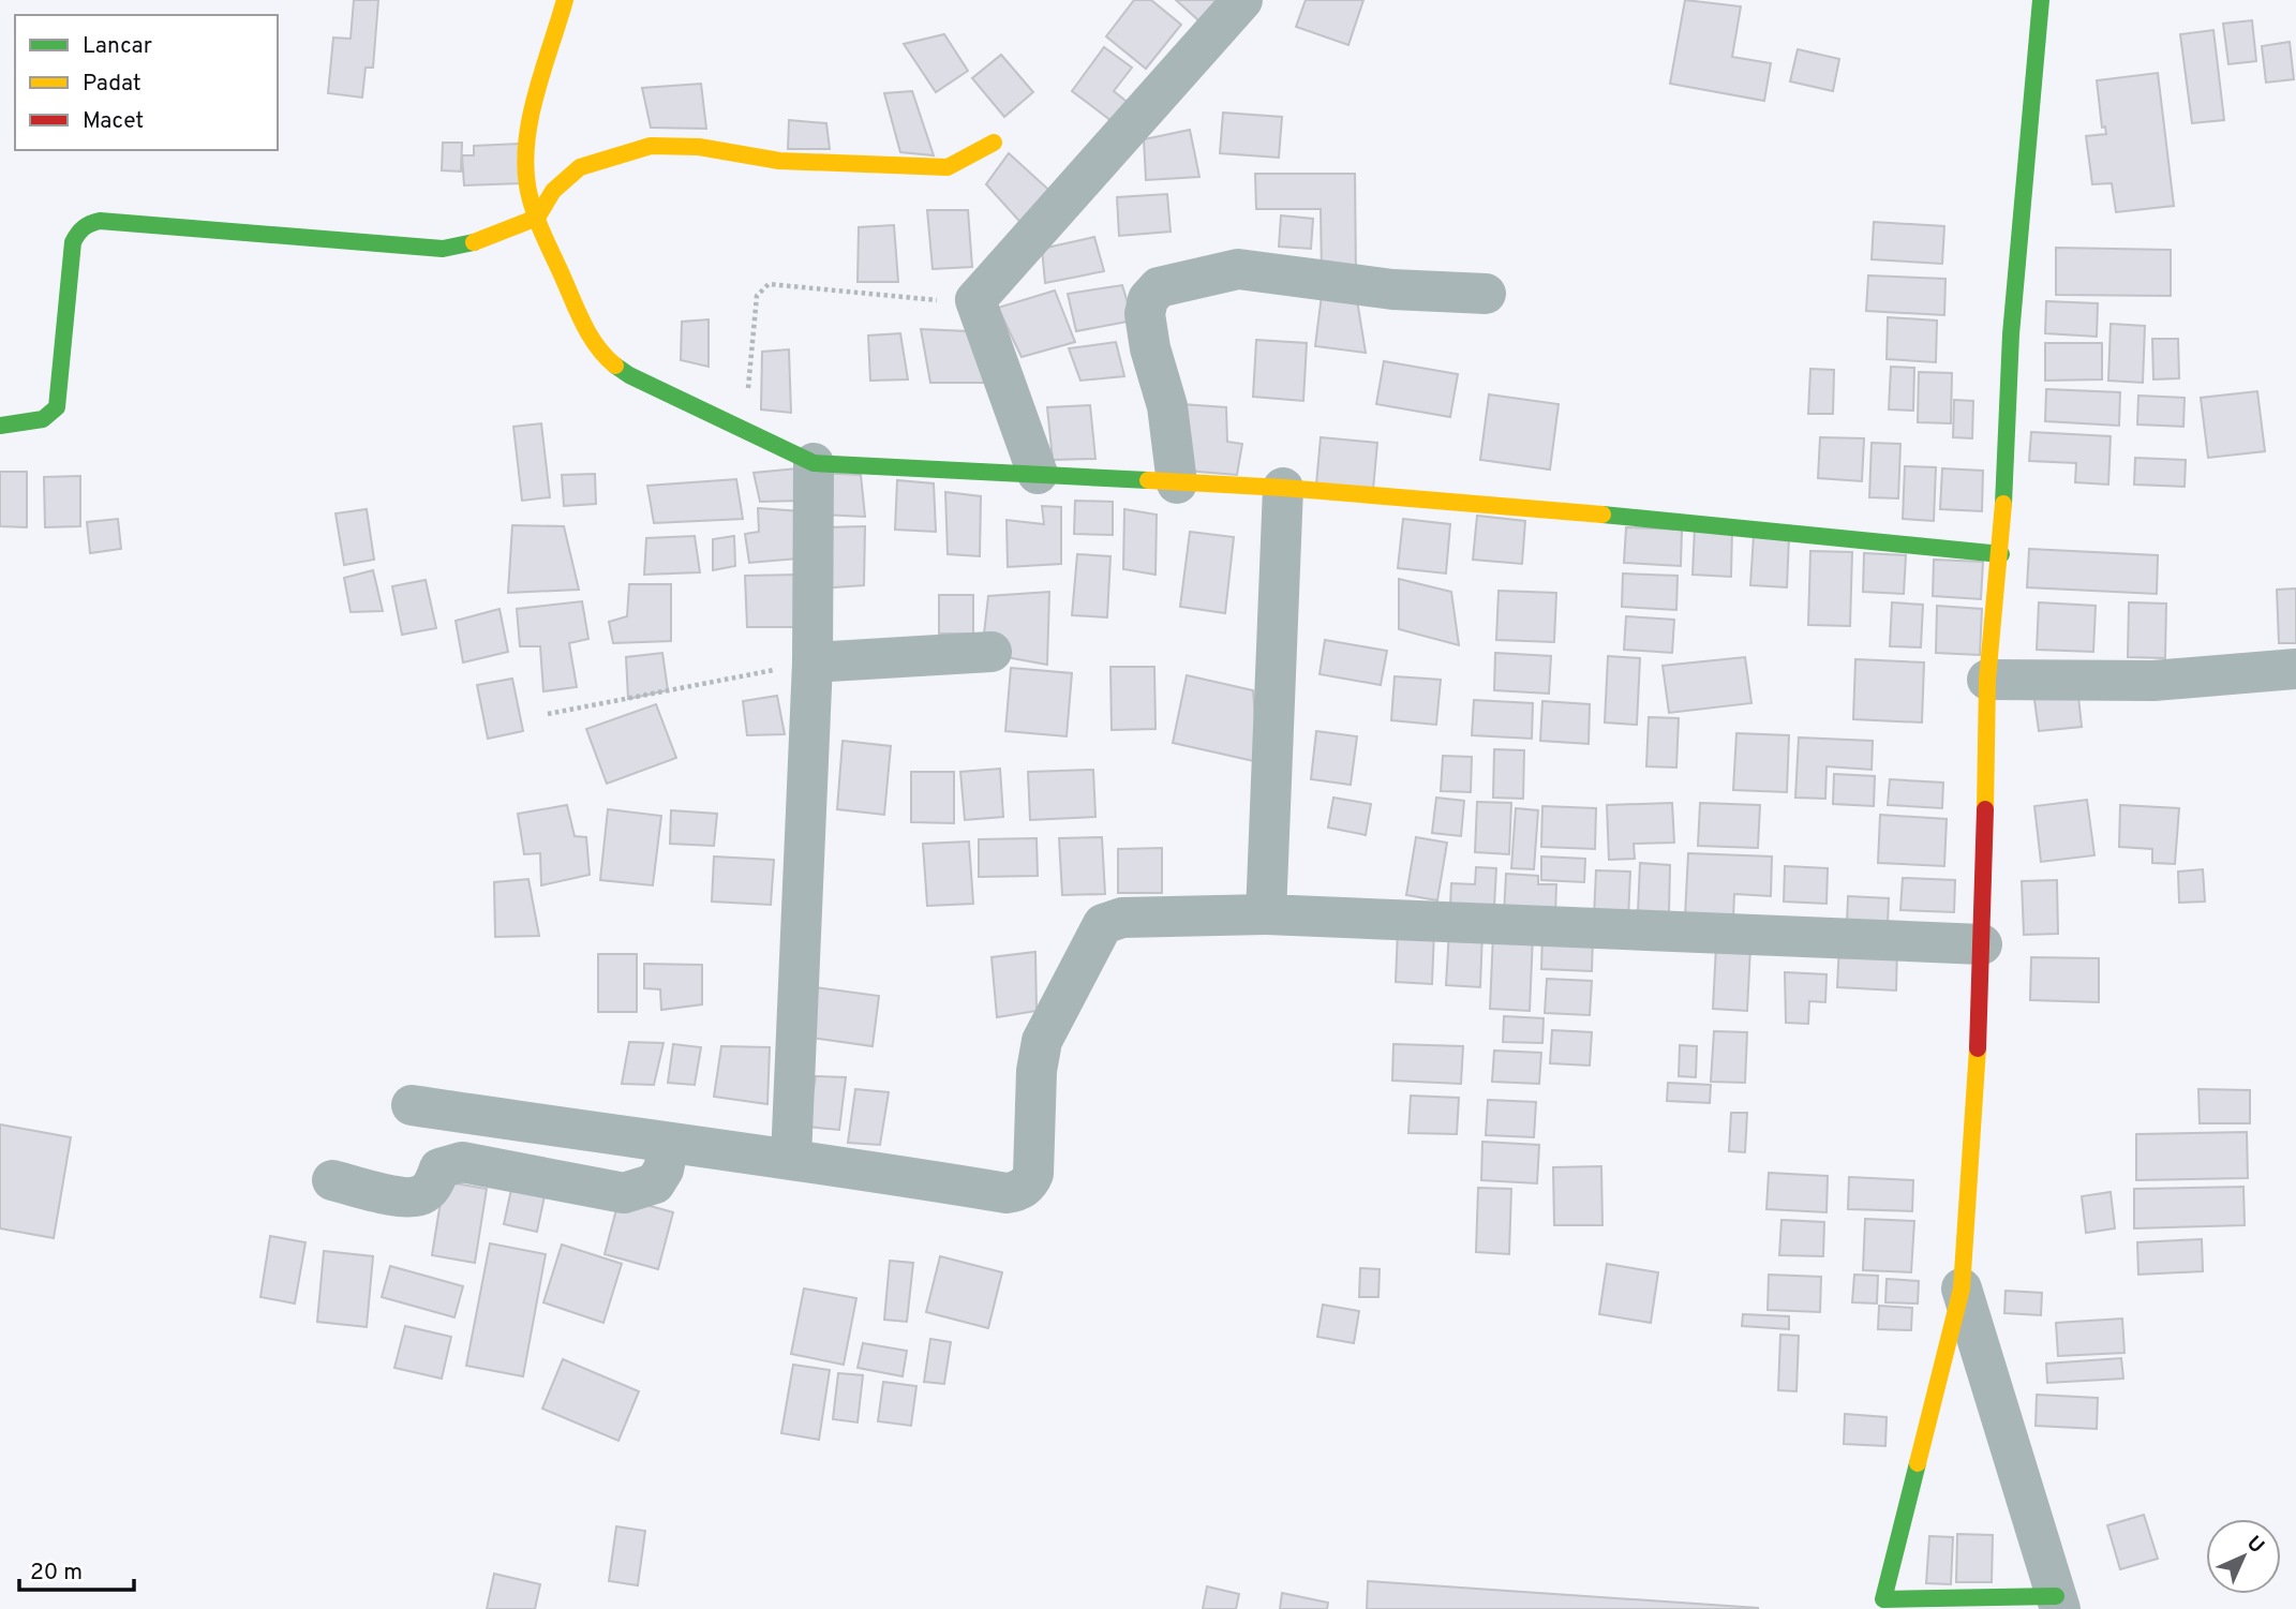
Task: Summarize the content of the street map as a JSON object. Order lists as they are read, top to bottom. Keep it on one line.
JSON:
{"legend":["Lancar","Padat","Macet"],"scale_bar":"20 m","north":"top right"}
